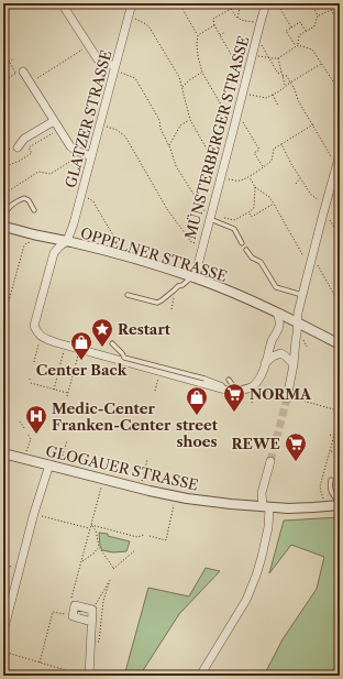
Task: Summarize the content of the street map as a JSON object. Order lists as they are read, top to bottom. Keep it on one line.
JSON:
{"streets":{"street":["GLATZER STRASSE","MÜNSTERBERGER STRASSE","OPPELNER STRASSE","GLOGAUER STRASSE"]},"crossings":[["GLATZER STRASSE","OPPELNER STRASSE"],["MÜNSTERBERGER STRASSE","OPPELNER STRASSE"]],"places":{"place":["Restart"],"shop":["Center Back","street shoes"],"supermarket":["NORMA","REWE"],"hospital":["Medic-Center Franken-Center"]}}
